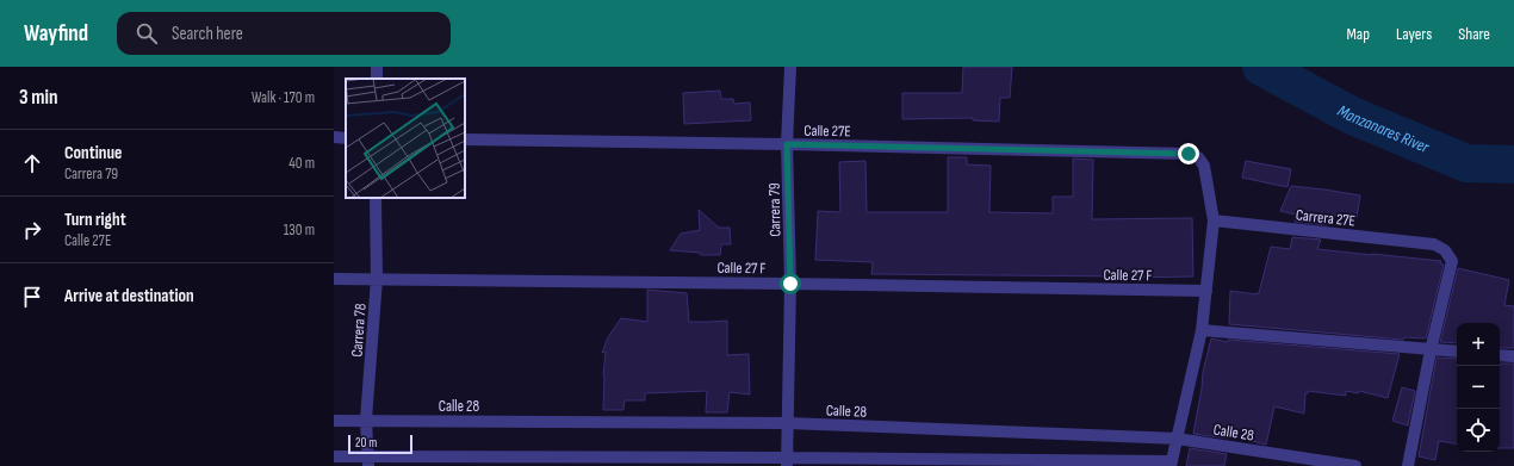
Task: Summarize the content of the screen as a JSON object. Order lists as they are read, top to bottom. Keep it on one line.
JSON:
{"streets":{"street":["Calle 27E","Carrera 79","Carrera 27E","Calle 27 F","Carrera 78","Calle 28"]},"crossings":[["Calle 27E","Carrera 79"],["Calle 27E","Carrera 27E"],["Carrera 79","Calle 27 F"],["Carrera 79","Calle 28"],["Calle 27 F","Carrera 78"],["Carrera 78","Calle 28"]],"water":["Manzanares River"],"scale_bar":"20 m","page":{"header":"Wayfind","search":"Search here","nav":["Map","Layers","Share"],"heading":["3 min","Walk · 170 m"],"list":[["Continue","Carrera 79","40 m"],["Turn right","Calle 27E","130 m"],"Arrive at destination"],"map_buttons":["+","−"],"scale":"20 m"}}
